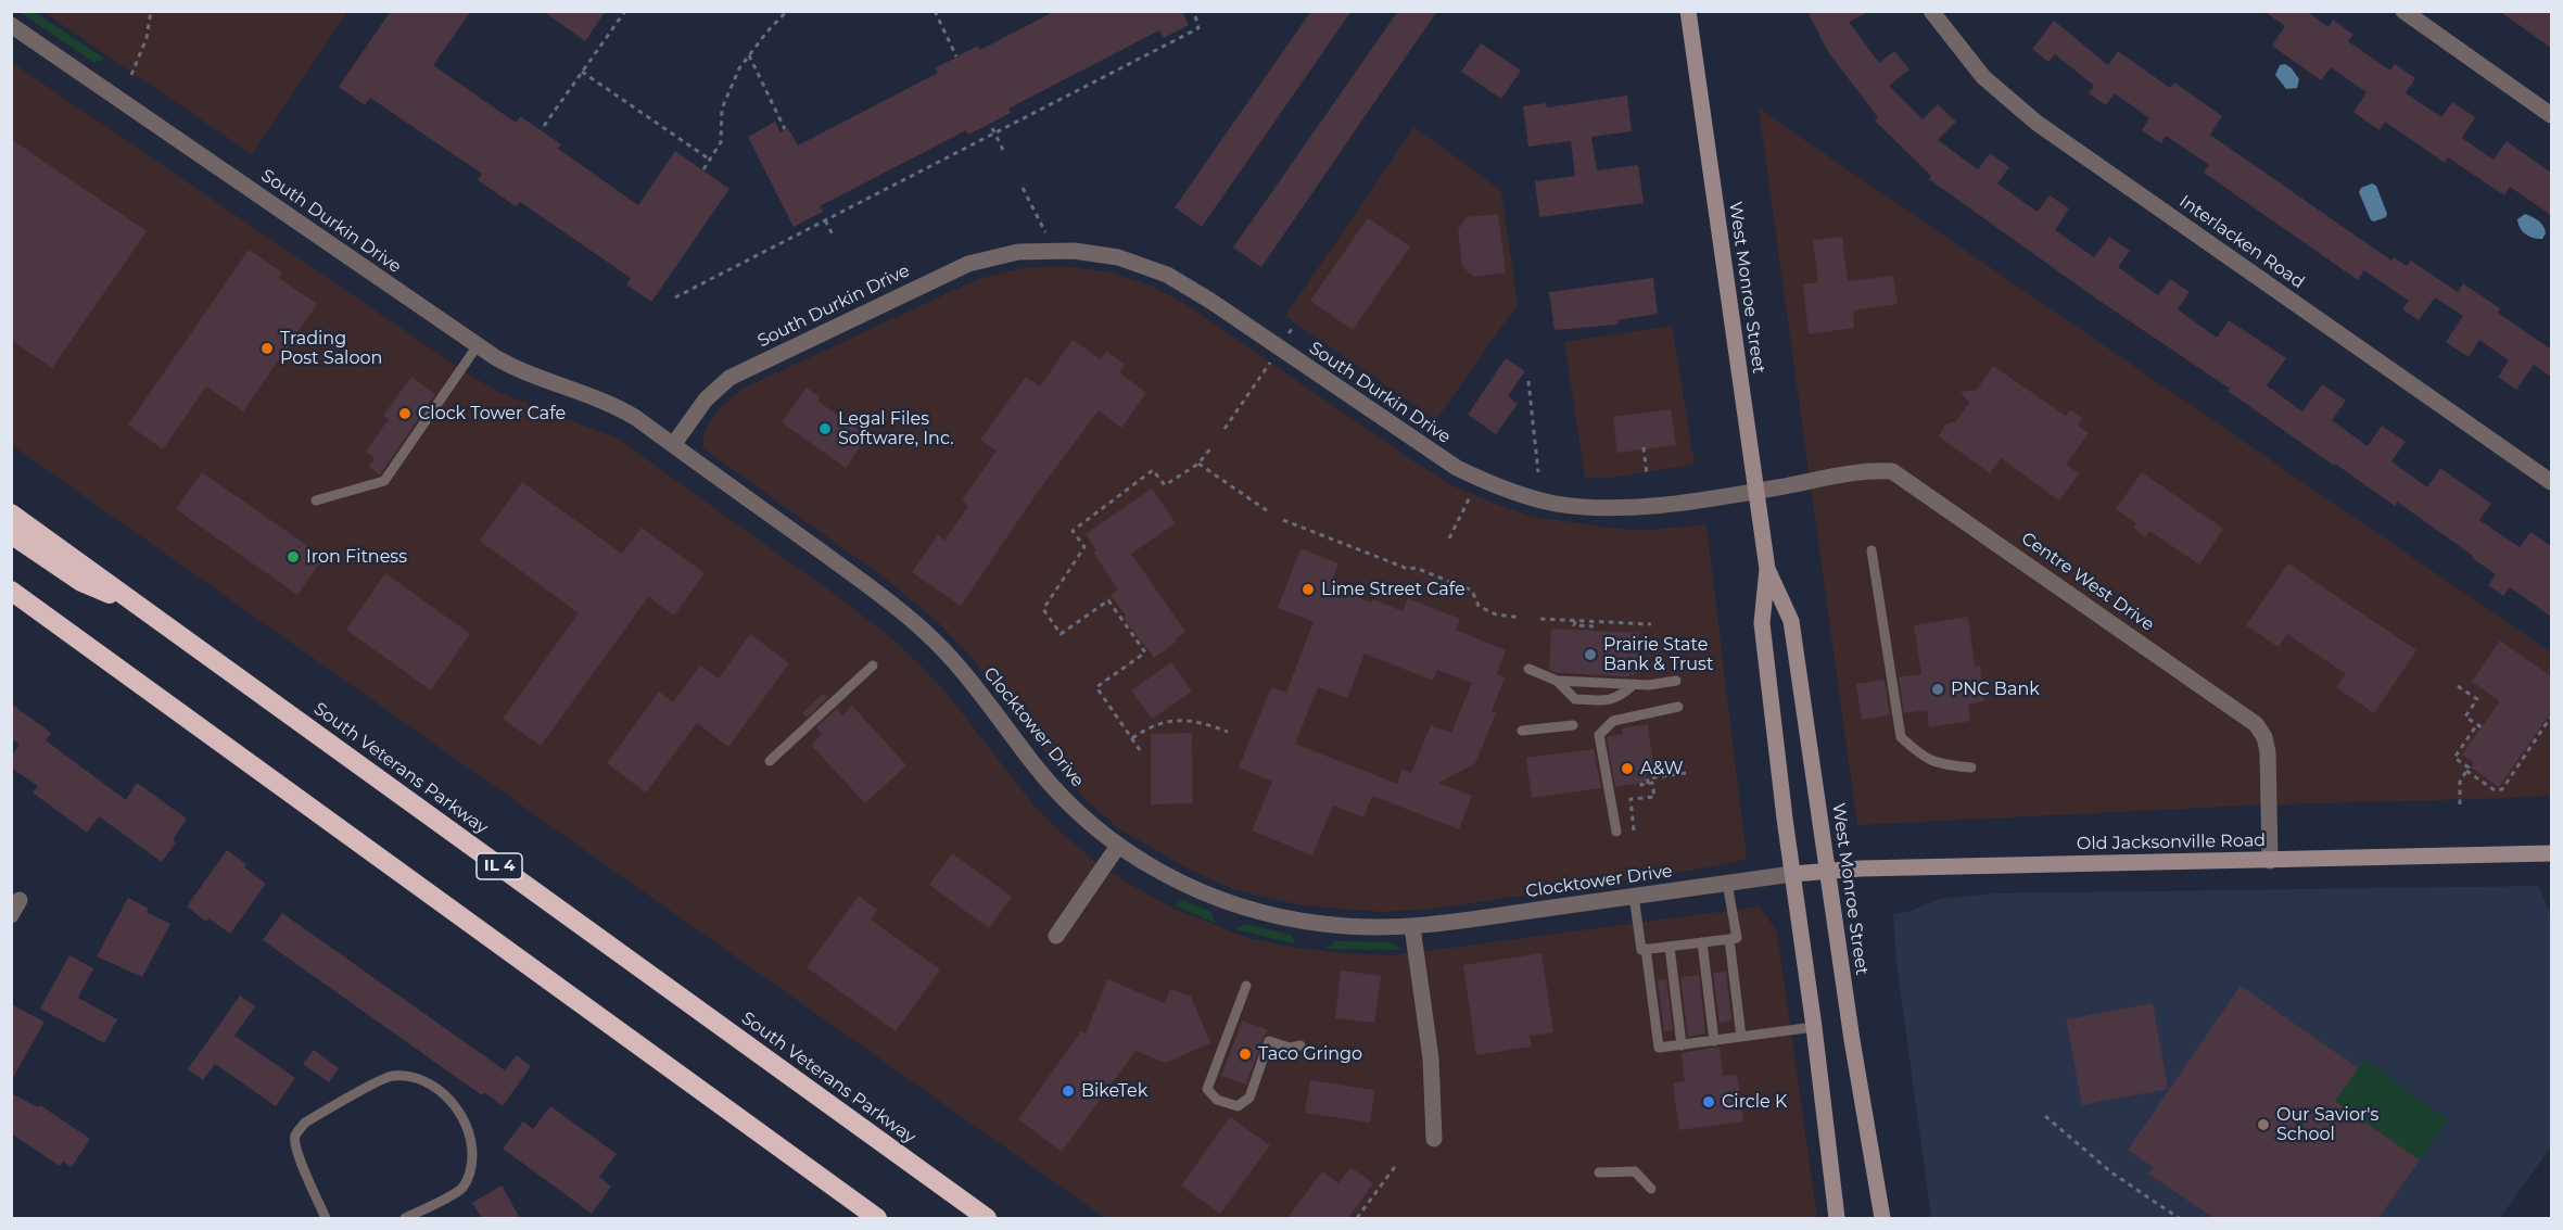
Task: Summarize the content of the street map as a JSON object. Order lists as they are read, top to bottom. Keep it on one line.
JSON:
{"streets":{"highway":["South Veterans Parkway","IL 4"],"street":["South Durkin Drive","Interlacken Road","West Monroe Street","Centre West Drive","Clocktower Drive","Old Jacksonville Road"]},"crossings":[["South Durkin Drive","West Monroe Street"],["South Durkin Drive","Centre West Drive"],["South Durkin Drive","Clocktower Drive"],["West Monroe Street","Centre West Drive"],["West Monroe Street","Clocktower Drive"],["West Monroe Street","Old Jacksonville Road"],["Centre West Drive","Old Jacksonville Road"],["Clocktower Drive","Old Jacksonville Road"]],"places":["Trading Post Saloon","Clock Tower Cafe","Legal Files Software, Inc.","Iron Fitness","Lime Street Cafe","Prairie State Bank & Trust","PNC Bank","A&W","Taco Gringo","BikeTek","Circle K","Our Savior's School"]}
